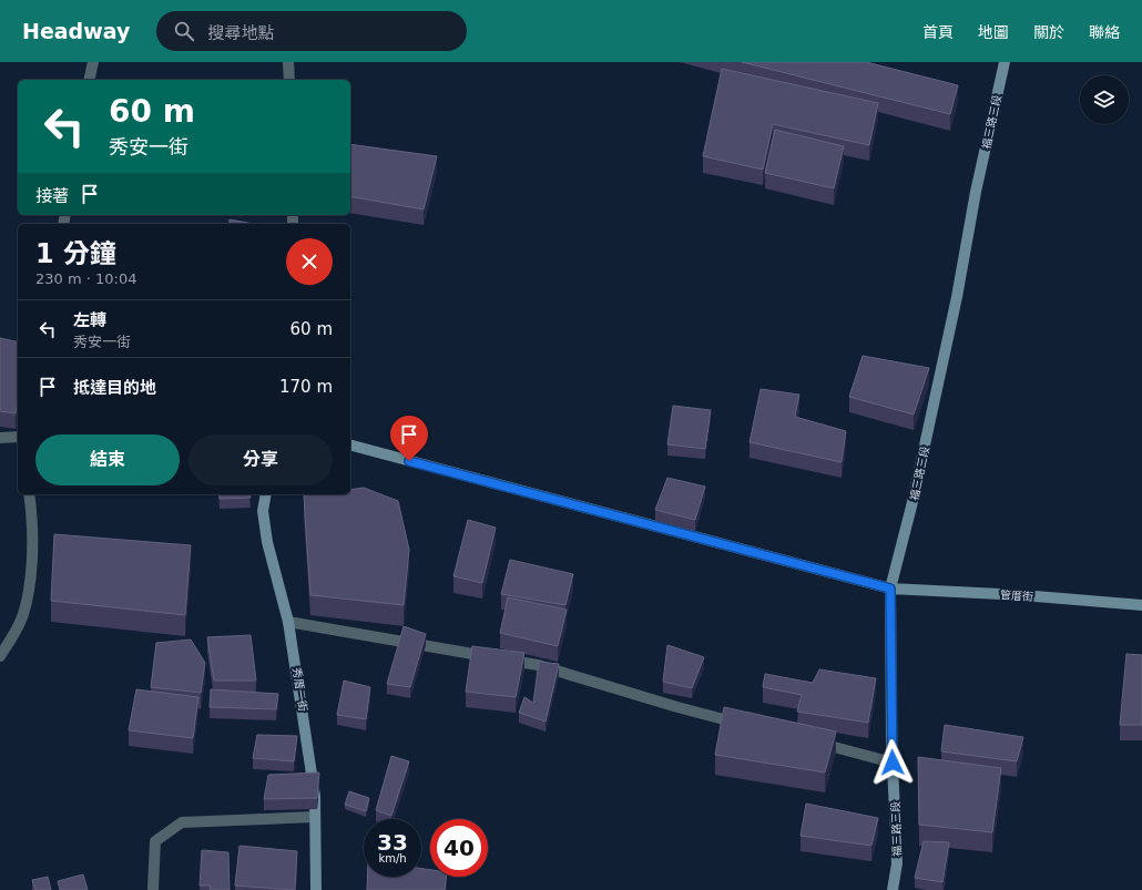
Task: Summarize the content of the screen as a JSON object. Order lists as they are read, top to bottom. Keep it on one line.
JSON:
{"streets":{"street":["福三路三段","管厝街","秀厝一街"]},"crossings":[["福三路三段","管厝街"]],"page":{"header":"Headway","search":"搜尋地點","nav":["首頁","地圖","關於","聯絡"],"turn":["60 m","秀安一街"],"then":"接著","heading":["1 分鐘","230 m · 10:04"],"list":[{"name":"左轉","note":"秀安一街","value":"60 m"},{"name":"抵達目的地","value":"170 m"}],"buttons":["結束","分享"],"speed":"33 km/h","limit":"40"}}
